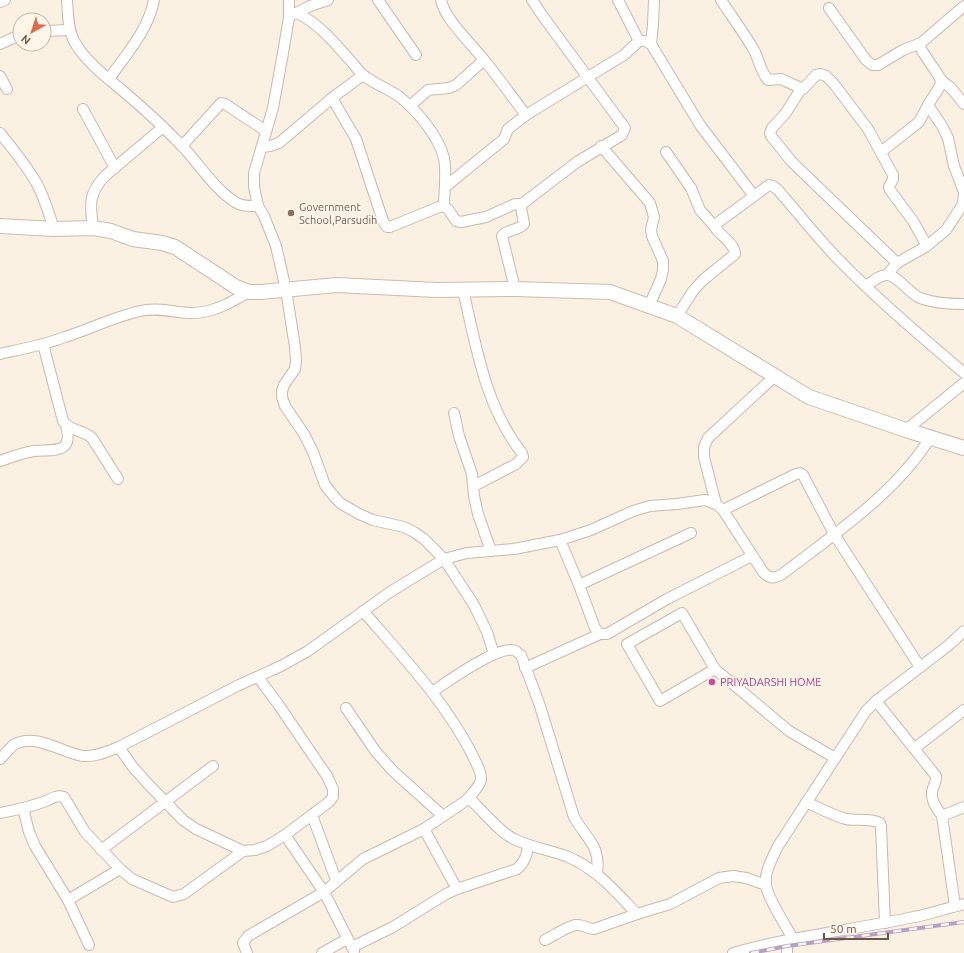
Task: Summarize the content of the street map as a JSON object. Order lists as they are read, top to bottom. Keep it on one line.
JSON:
{"places":["Government School,Parsudih","PRIYADARSHI HOME"],"scale_bar":"50 m","north":"bottom left"}
